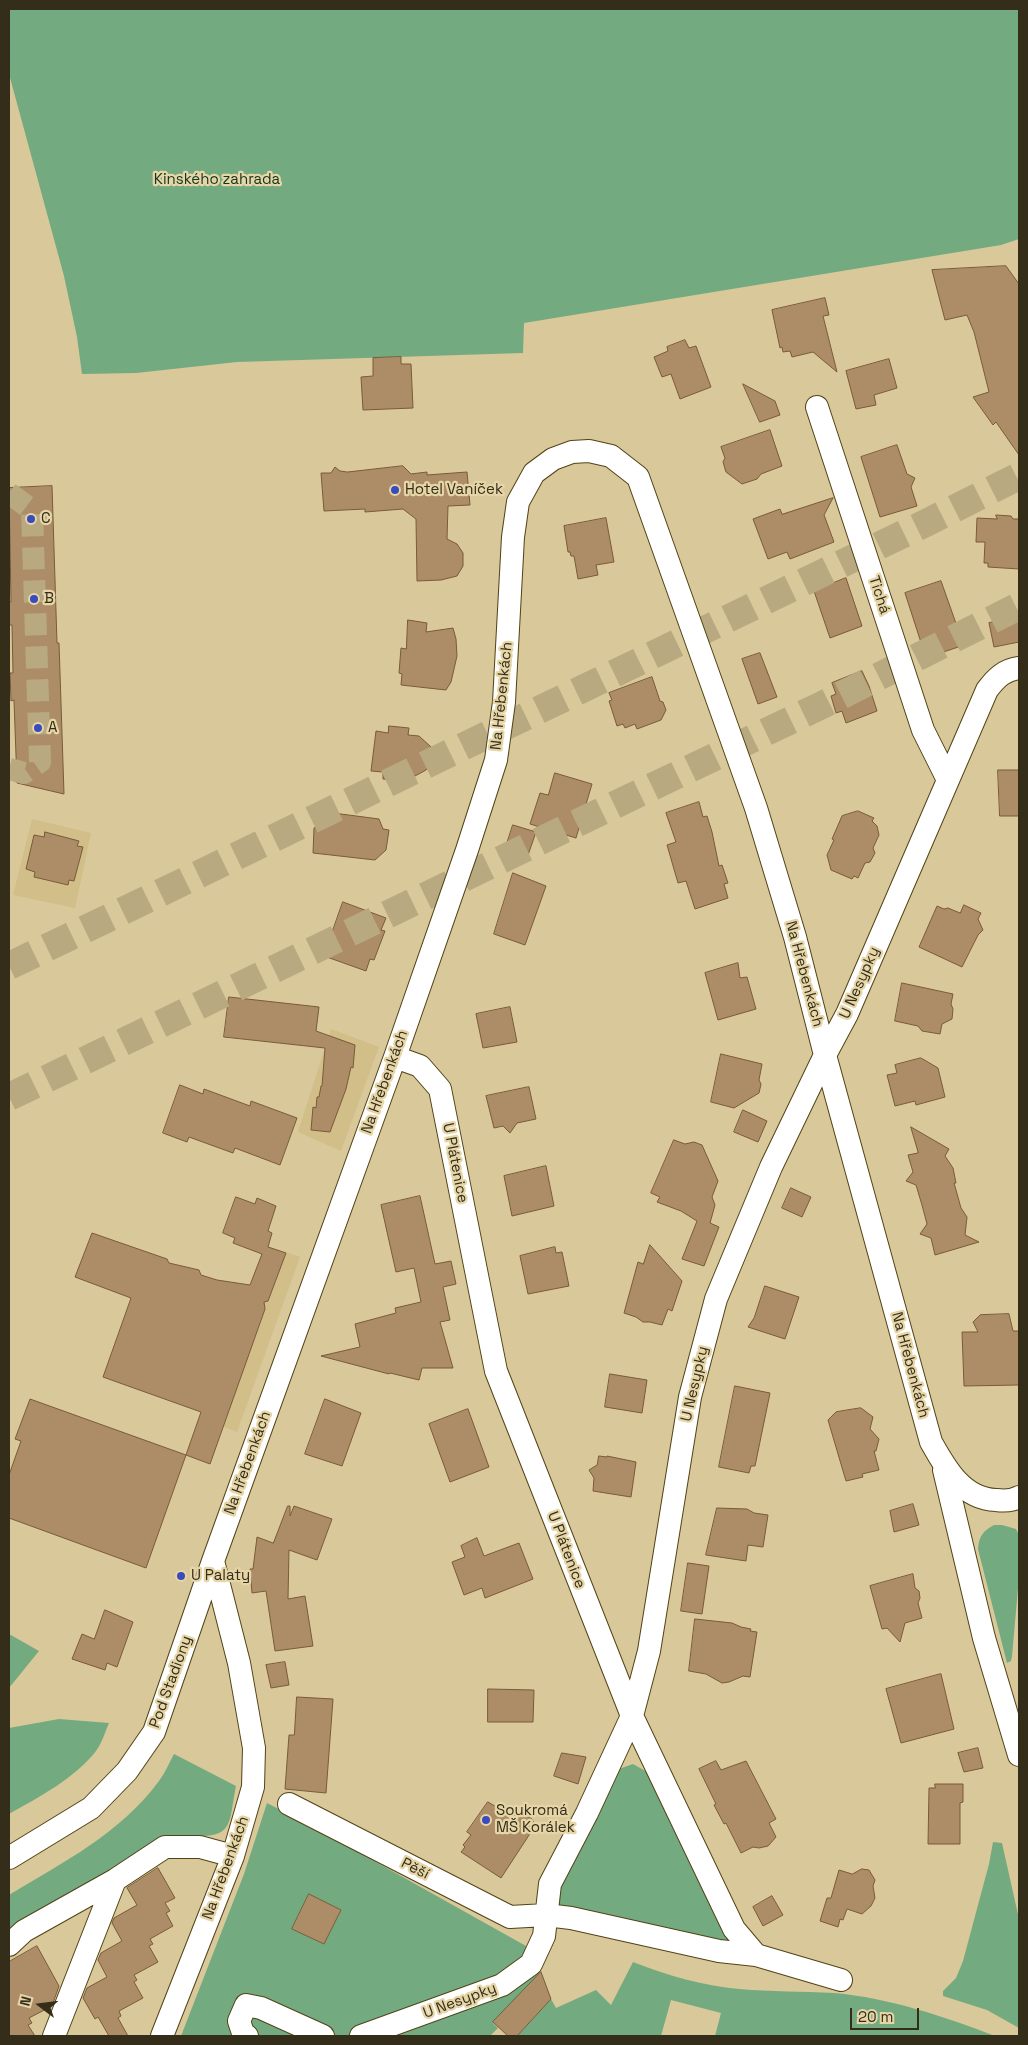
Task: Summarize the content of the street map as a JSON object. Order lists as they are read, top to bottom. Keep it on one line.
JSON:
{"streets":{"street":["Tichá","Na Hřebenkách","U Nesypky","U Plátenice","Pod Stadiony","Pěší"]},"crossings":[["Tichá","U Nesypky"],["Na Hřebenkách","U Nesypky"],["Na Hřebenkách","U Plátenice"],["Na Hřebenkách","Pod Stadiony"],["U Nesypky","U Plátenice"],["U Nesypky","Pěší"],["U Plátenice","Pěší"]],"parks":["Kinského zahrada"],"places":["Hotel Vaníček","C","B","A","U Palaty","Soukromá MŠ Korálek"],"scale_bar":"20 m","north":"left"}
